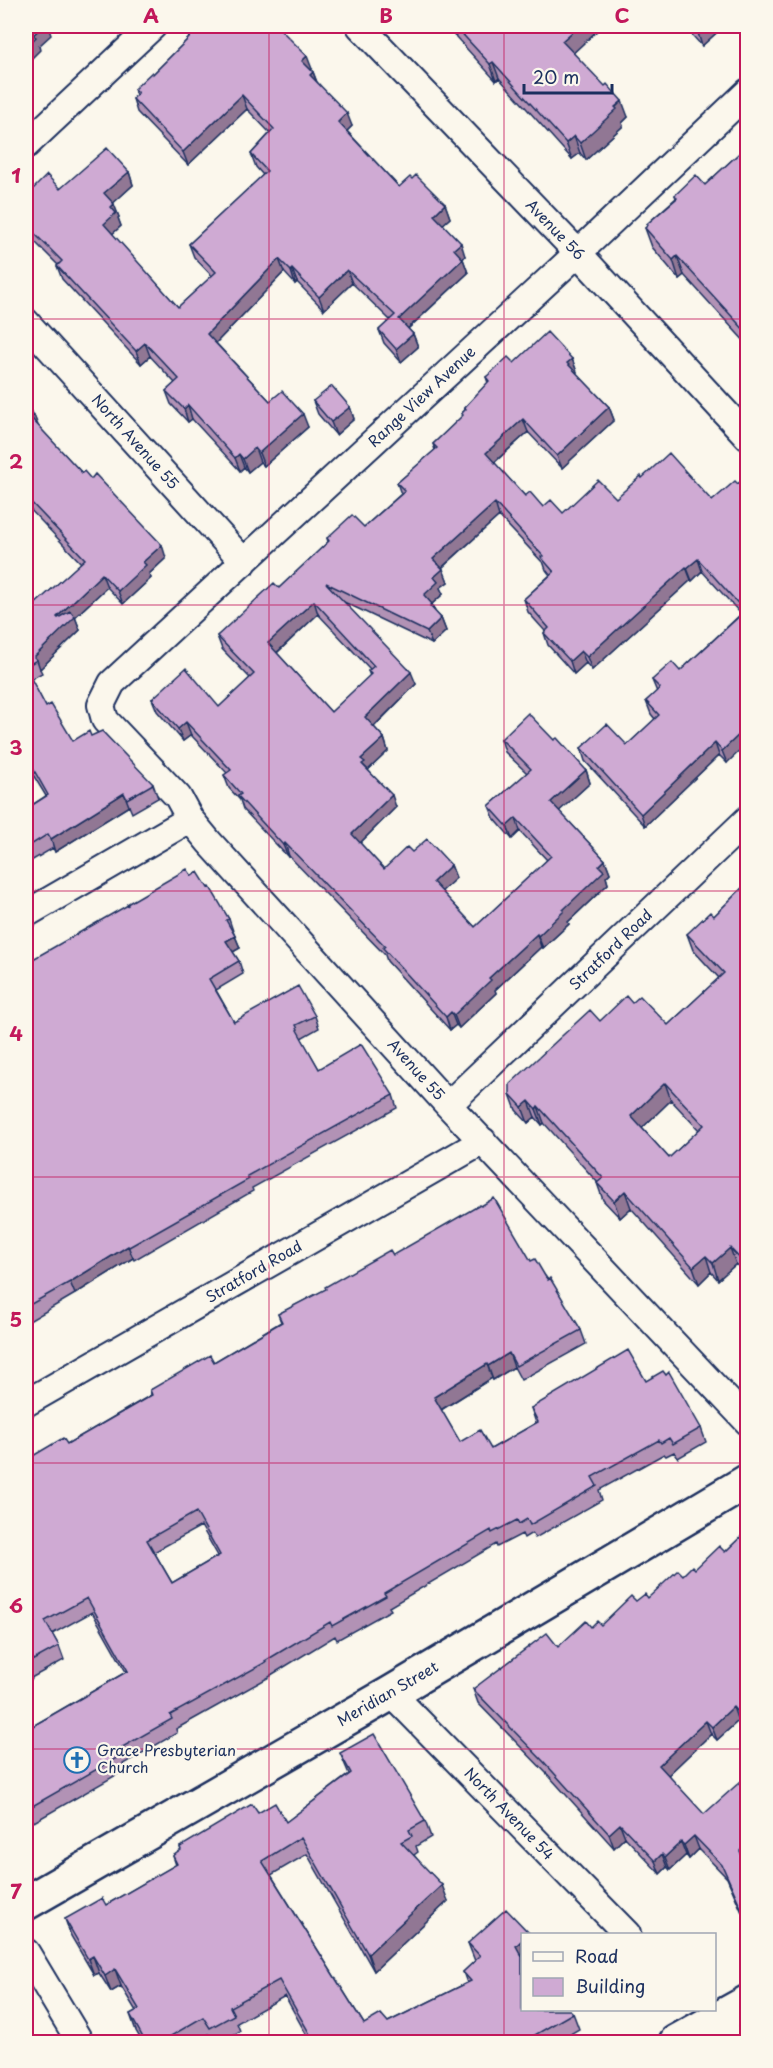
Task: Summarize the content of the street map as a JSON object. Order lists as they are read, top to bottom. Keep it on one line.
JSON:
{"streets":{"street":["Avenue 56","Range View Avenue","North Avenue 55","Stratford Road","Avenue 55","Meridian Street","North Avenue 54"]},"crossings":[["Avenue 56","Range View Avenue"],["Range View Avenue","North Avenue 55"],["Range View Avenue","Avenue 55"],["Stratford Road","Avenue 55"],["Meridian Street","North Avenue 54"]],"places":{"church":["Grace Presbyterian Church"]},"legend":["Road","Building"],"scale_bar":"20 m","grid":{"columns":["A","B","C"],"rows":["1","2","3","4","5","6","7"]}}
